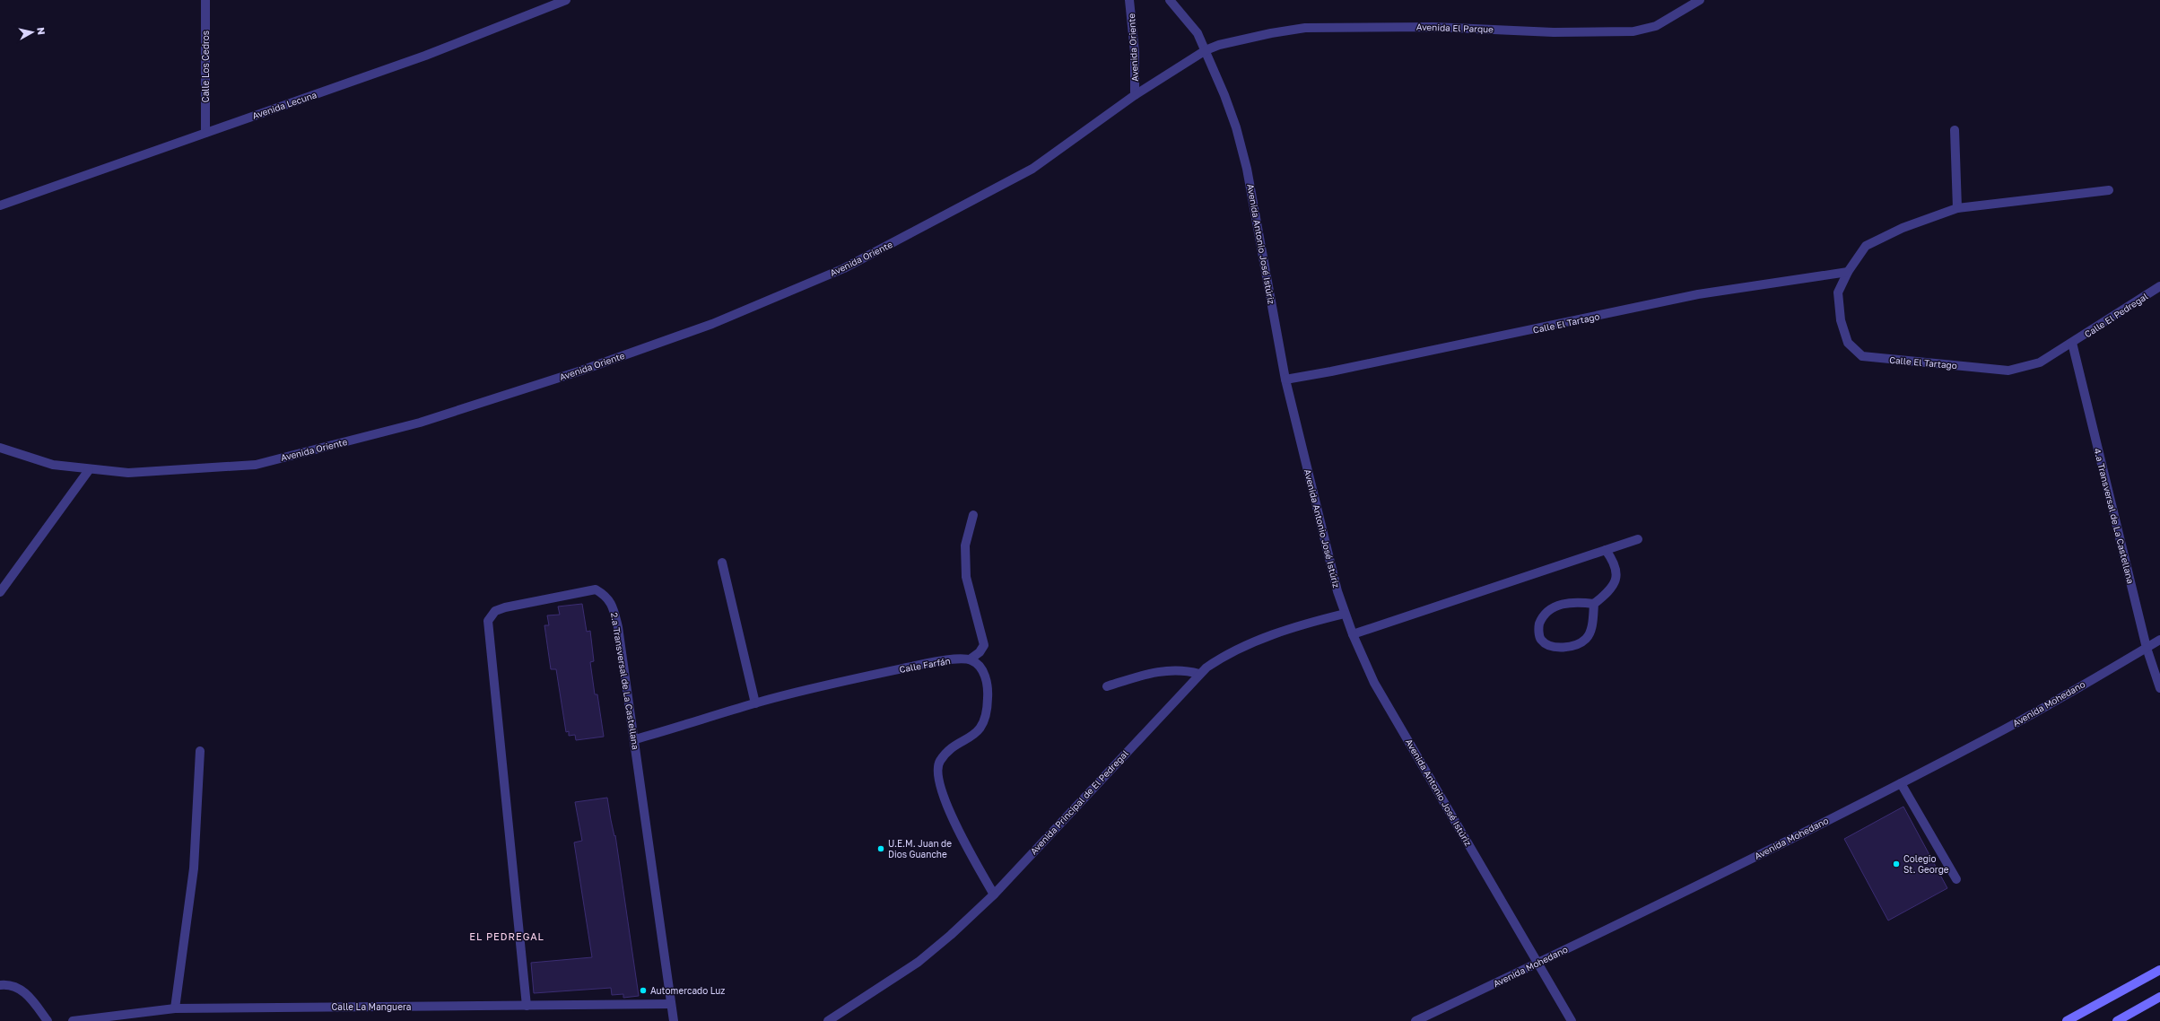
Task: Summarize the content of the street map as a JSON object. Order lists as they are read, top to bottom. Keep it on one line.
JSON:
{"streets":{"street":["Avenida El Parque","Avenida Oriente","Calle Los Cedros","Avenida Lecuna","Avenida Antonio José Istúriz","Calle El Pedregal","Calle El Tartago","4.ª Transversal de La Castellana","Calle Farfán","2.ª Transversal de La Castellana","Avenida Mohedano","Avenida Principal de El Pedregal","Calle La Manguera"]},"crossings":[["Avenida El Parque","Avenida Oriente"],["Avenida El Parque","Avenida Antonio José Istúriz"],["Avenida Oriente","Avenida Antonio José Istúriz"],["Calle Los Cedros","Avenida Lecuna"],["Avenida Antonio José Istúriz","Calle El Tartago"],["Avenida Antonio José Istúriz","Avenida Mohedano"],["Avenida Antonio José Istúriz","Avenida Principal de El Pedregal"],["Calle El Pedregal","Calle El Tartago"],["Calle El Pedregal","4.ª Transversal de La Castellana"],["Calle El Tartago","4.ª Transversal de La Castellana"],["4.ª Transversal de La Castellana","Avenida Mohedano"],["Calle Farfán","2.ª Transversal de La Castellana"],["2.ª Transversal de La Castellana","Calle La Manguera"]],"districts":["EL PEDREGAL"],"places":["U.E.M. Juan de Dios Guanche","Colegio St. George","Automercado Luz"],"north":"right"}
